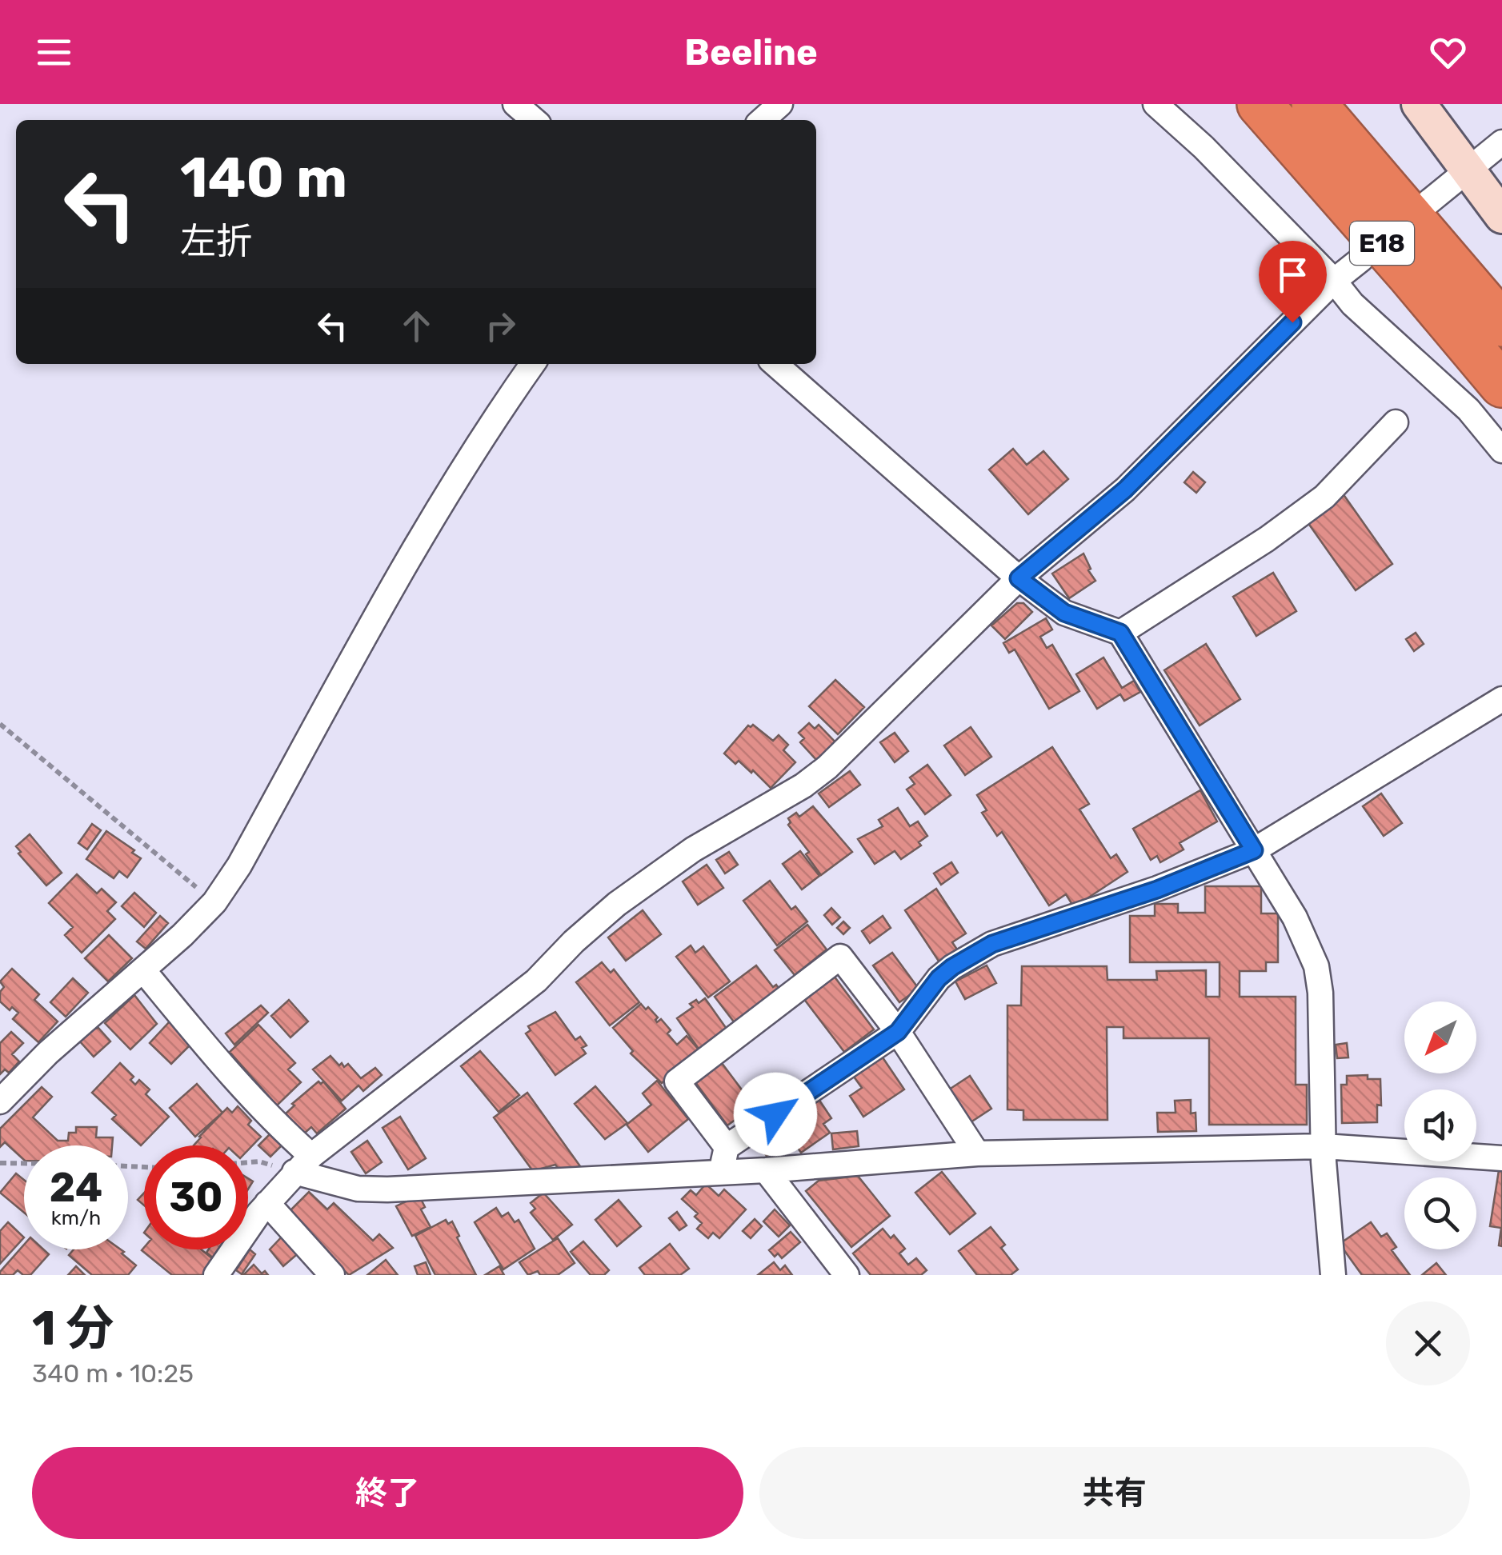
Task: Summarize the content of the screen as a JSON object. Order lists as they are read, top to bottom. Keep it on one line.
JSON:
{"streets":{"highway":["E18"]},"north":"bottom left","page":{"header":"Beeline","turn":["140 m","左折"],"speed":"24 km/h","limit":"30","heading":["1 分","340 m · 10:25"],"buttons":["終了","共有"]}}
